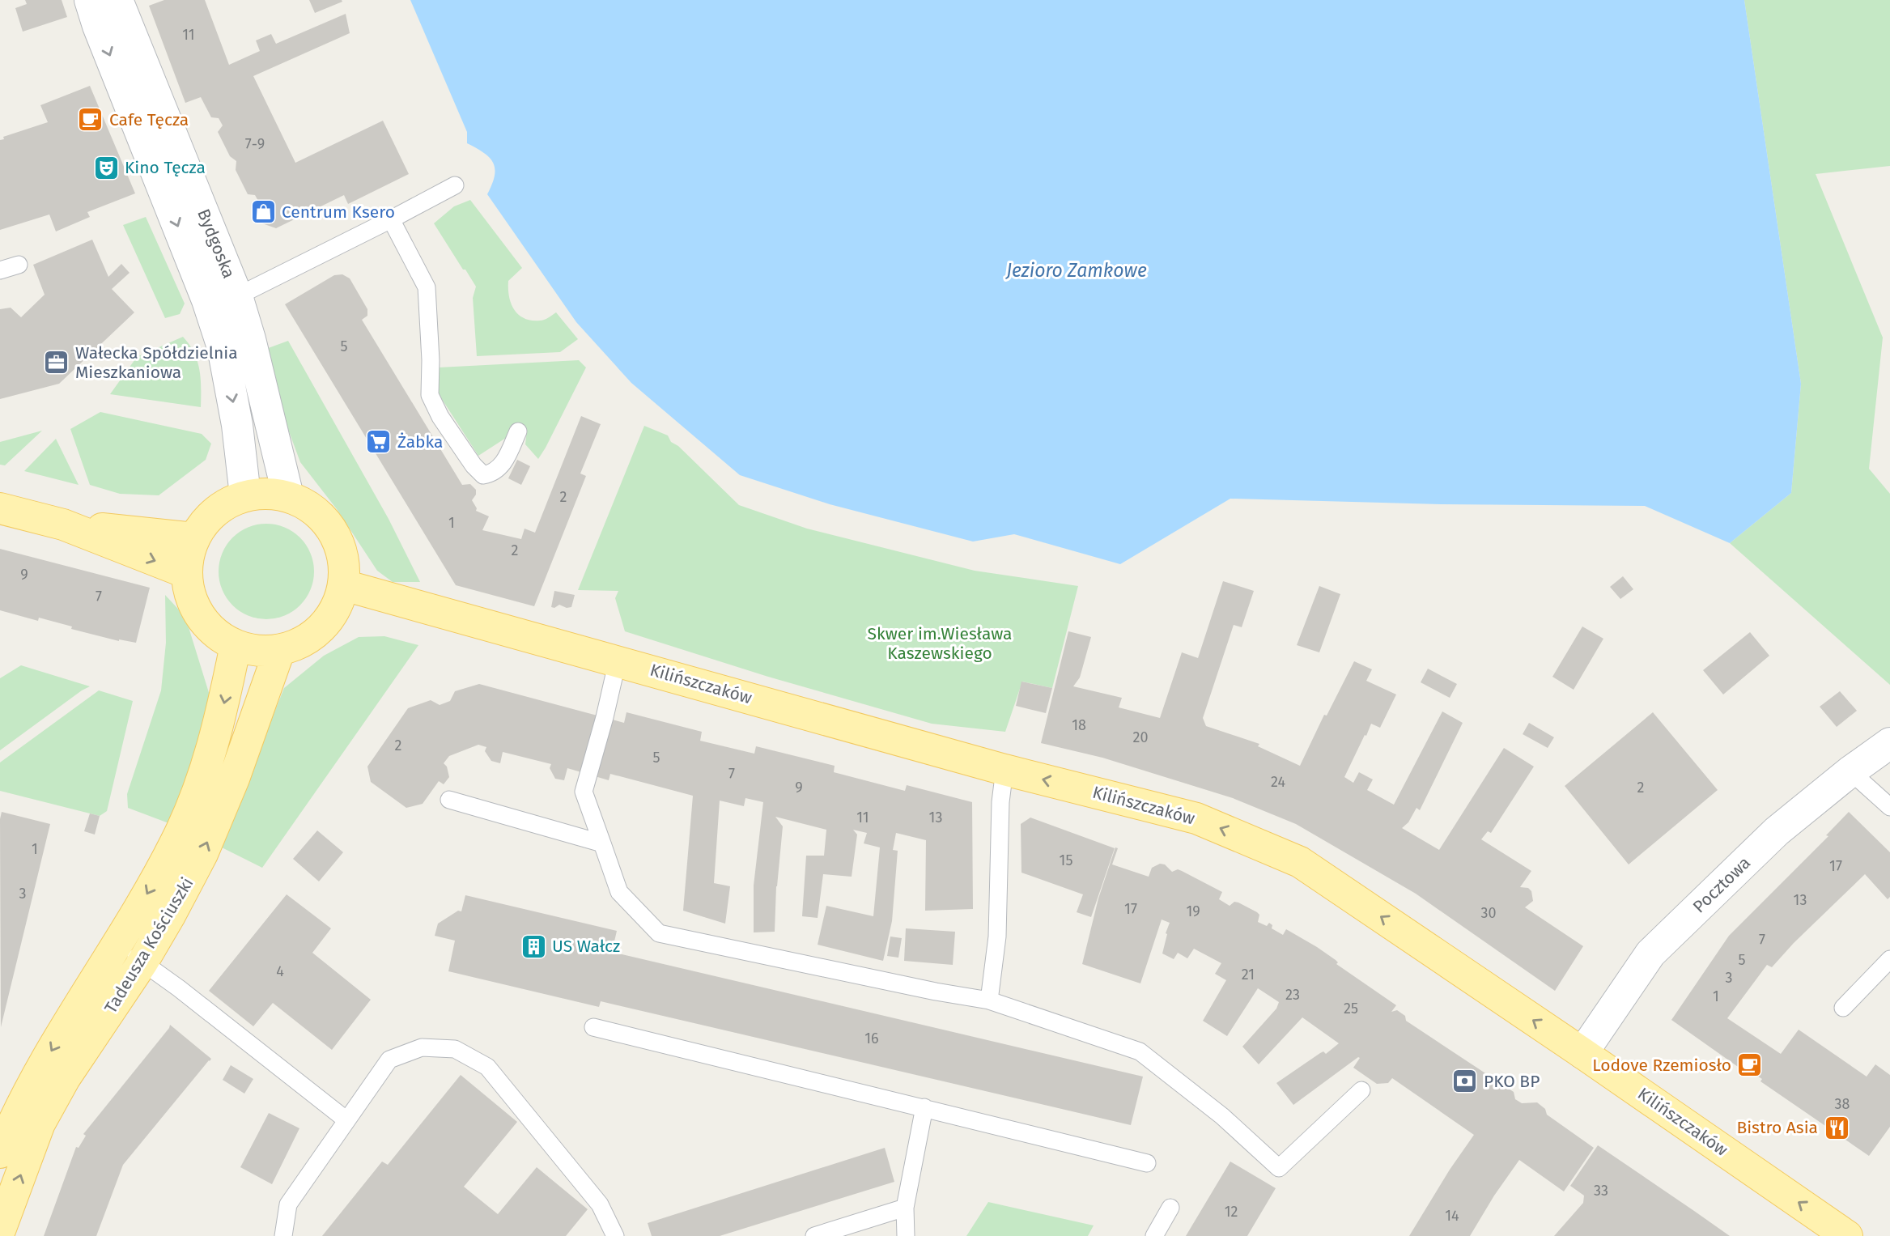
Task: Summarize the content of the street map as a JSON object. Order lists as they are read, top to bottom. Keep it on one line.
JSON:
{"streets":{"main road":["Kilińszczaków","Tadeusza Kościuszki"],"street":["Bydgoska","Pocztowa"]},"crossings":[["Bydgoska","Kilińszczaków"],["Bydgoska","Tadeusza Kościuszki"],["Kilińszczaków","Pocztowa"],["Kilińszczaków","Tadeusza Kościuszki"]],"one_way":["Kilińszczaków"],"water":["Jezioro Zamkowe"],"parks":["Skwer im.Wiesława Kaszewskiego"],"places":{"cafe":["Cafe Tęcza","Lodove Rzemiosło"],"theatre":["Kino Tęcza"],"shop":["Centrum Ksero"],"office":["Wałecka Spółdzielnia Mieszkaniowa"],"supermarket":["Żabka"],"building":["US Wałcz"],"bank":["PKO BP"],"restaurant":["Bistro Asia"]},"house_numbers":["11","7-9","5","2","1","2","9","7","18","20","2","5","7","24","9","2","11","13","1","15","17","3","13","17","19","30","7","5","4","21","3","23","1","25","16","38","33","12","14"]}
